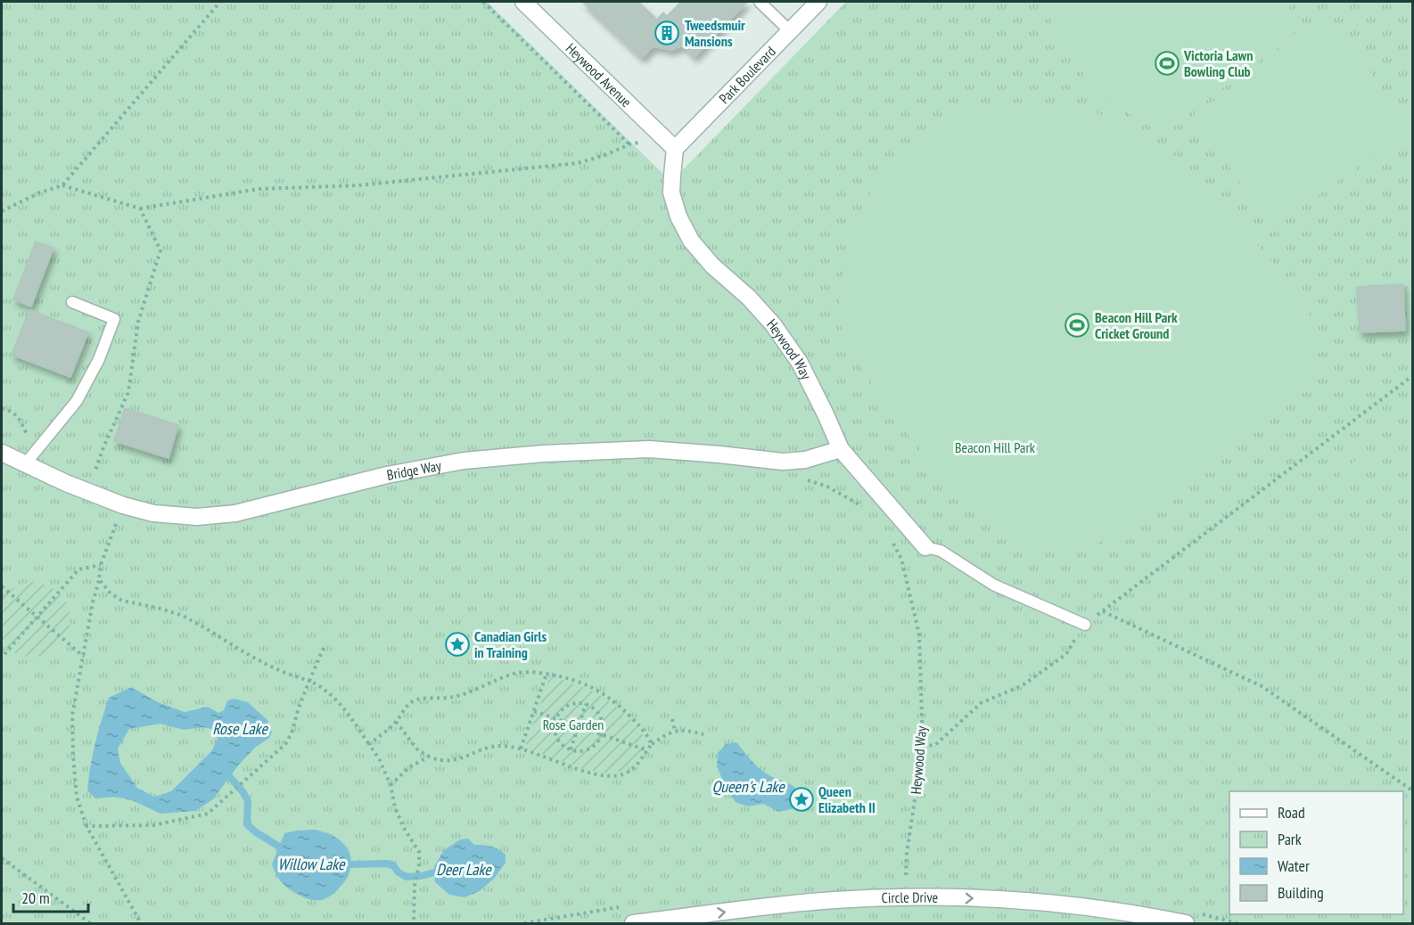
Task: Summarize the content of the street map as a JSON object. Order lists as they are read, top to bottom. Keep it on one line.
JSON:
{"streets":{"street":["Heywood Avenue","Park Boulevard","Heywood Way","Bridge Way","Circle Drive"]},"crossings":[["Heywood Avenue","Park Boulevard"],["Heywood Avenue","Heywood Way"],["Park Boulevard","Heywood Way"],["Heywood Way","Bridge Way"]],"one_way":["Circle Drive"],"water":["Rose Lake","Queen's Lake","Willow Lake","Deer Lake"],"parks":["Beacon Hill Park","Rose Garden"],"places":{"building":["Tweedsmuir Mansions"],"sports":["Victoria Lawn Bowling Club","Beacon Hill Park Cricket Ground"],"place":["Canadian Girls in Training","Queen Elizabeth II"]},"legend":["Road","Park","Water","Building"],"scale_bar":"20 m"}
